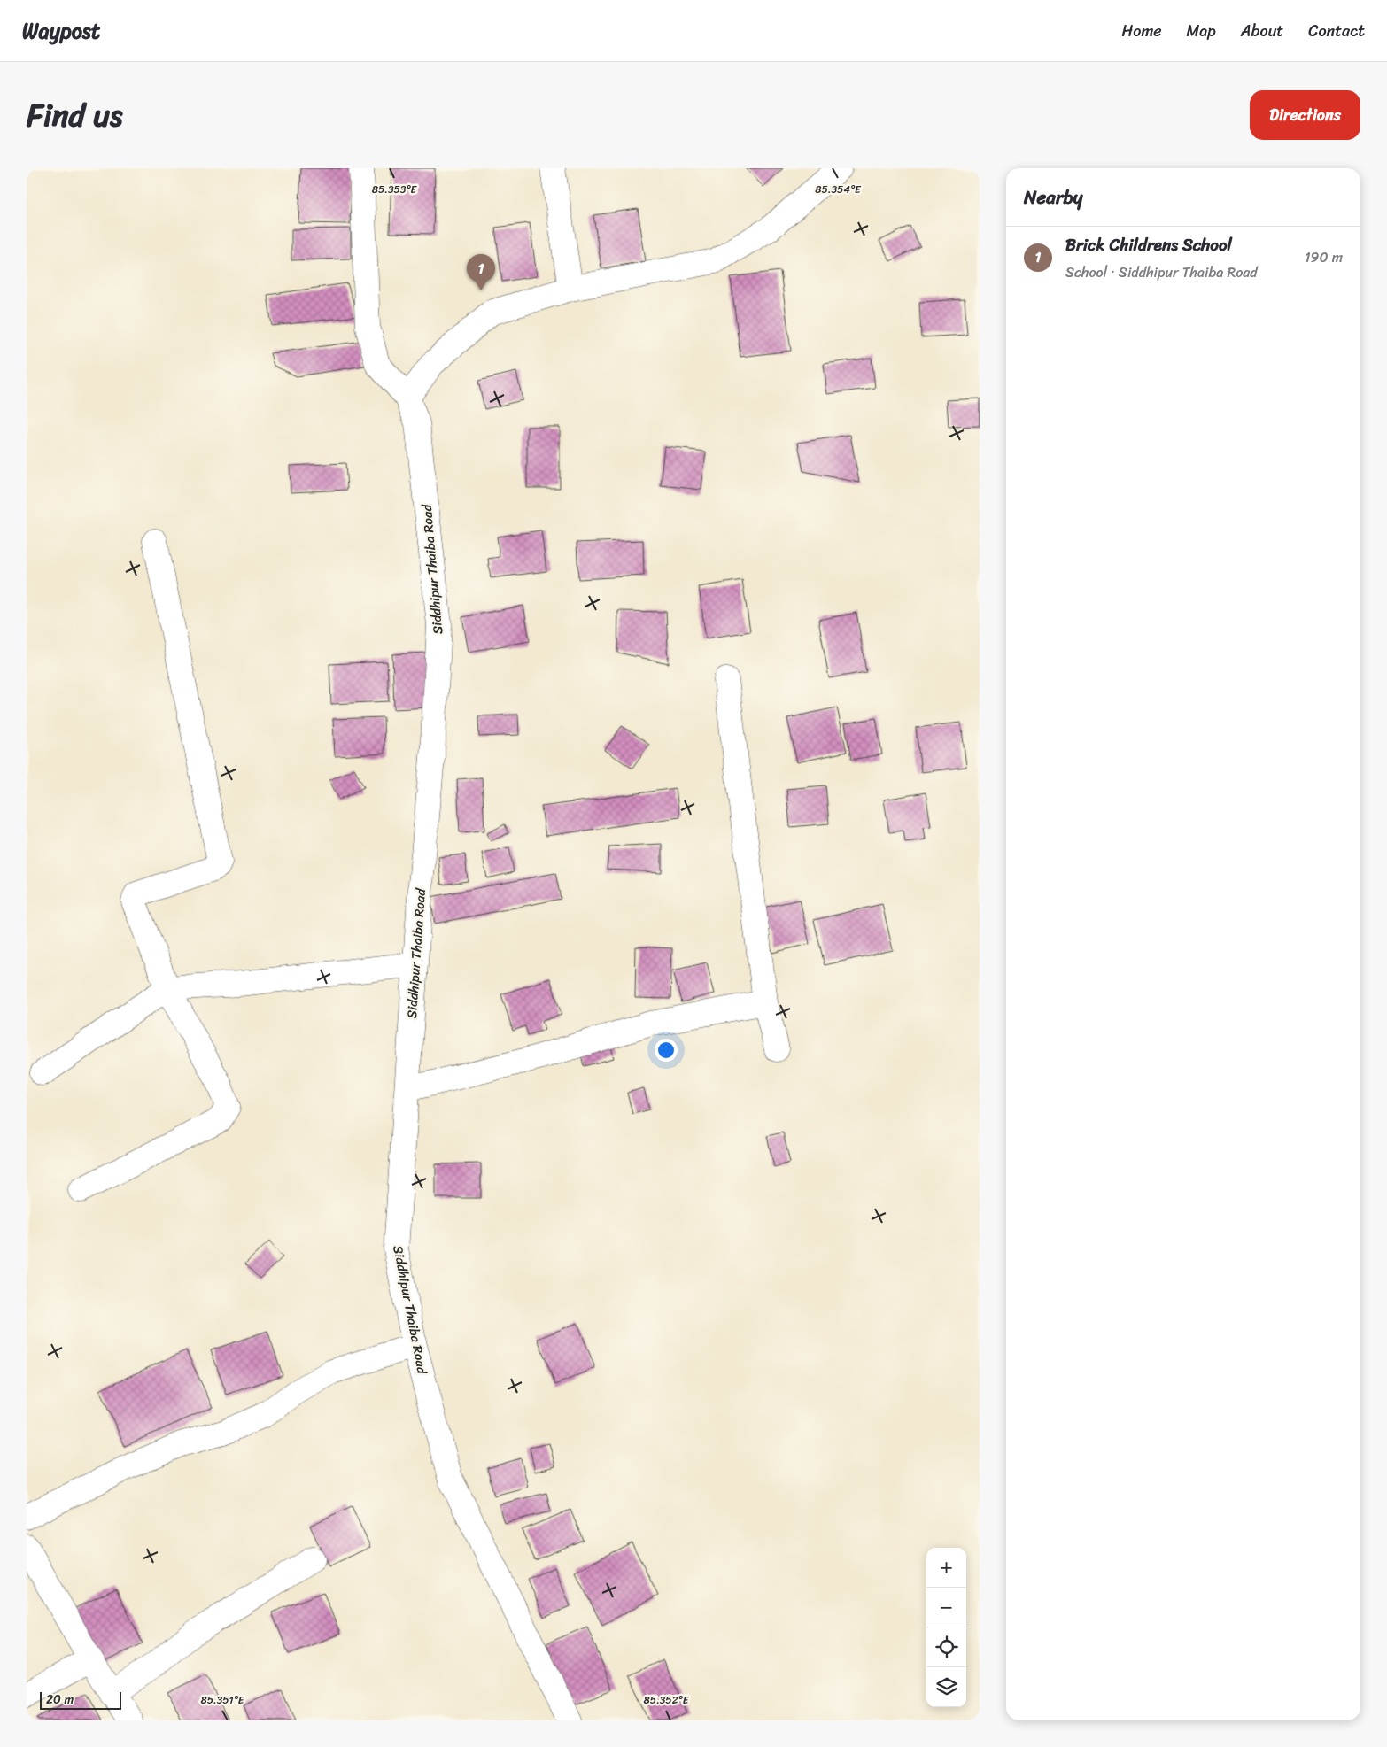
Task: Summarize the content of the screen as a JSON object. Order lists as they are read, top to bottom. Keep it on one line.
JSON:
{"streets":{"street":["Siddhipur Thaiba Road"]},"scale_bar":"20 m","page":{"header":"Waypost","nav":["Home","Map","About","Contact"],"title":"Find us","buttons":"Directions","heading":"Nearby","list":[{"mark":"1","name":"Brick Childrens School","note":"School · Siddhipur Thaiba Road","value":"190 m"}],"pins":"1","map_buttons":["+","−"],"scale":"20 m"},"coordinates":["85.353°E","85.354°E","85.351°E","85.352°E"]}
